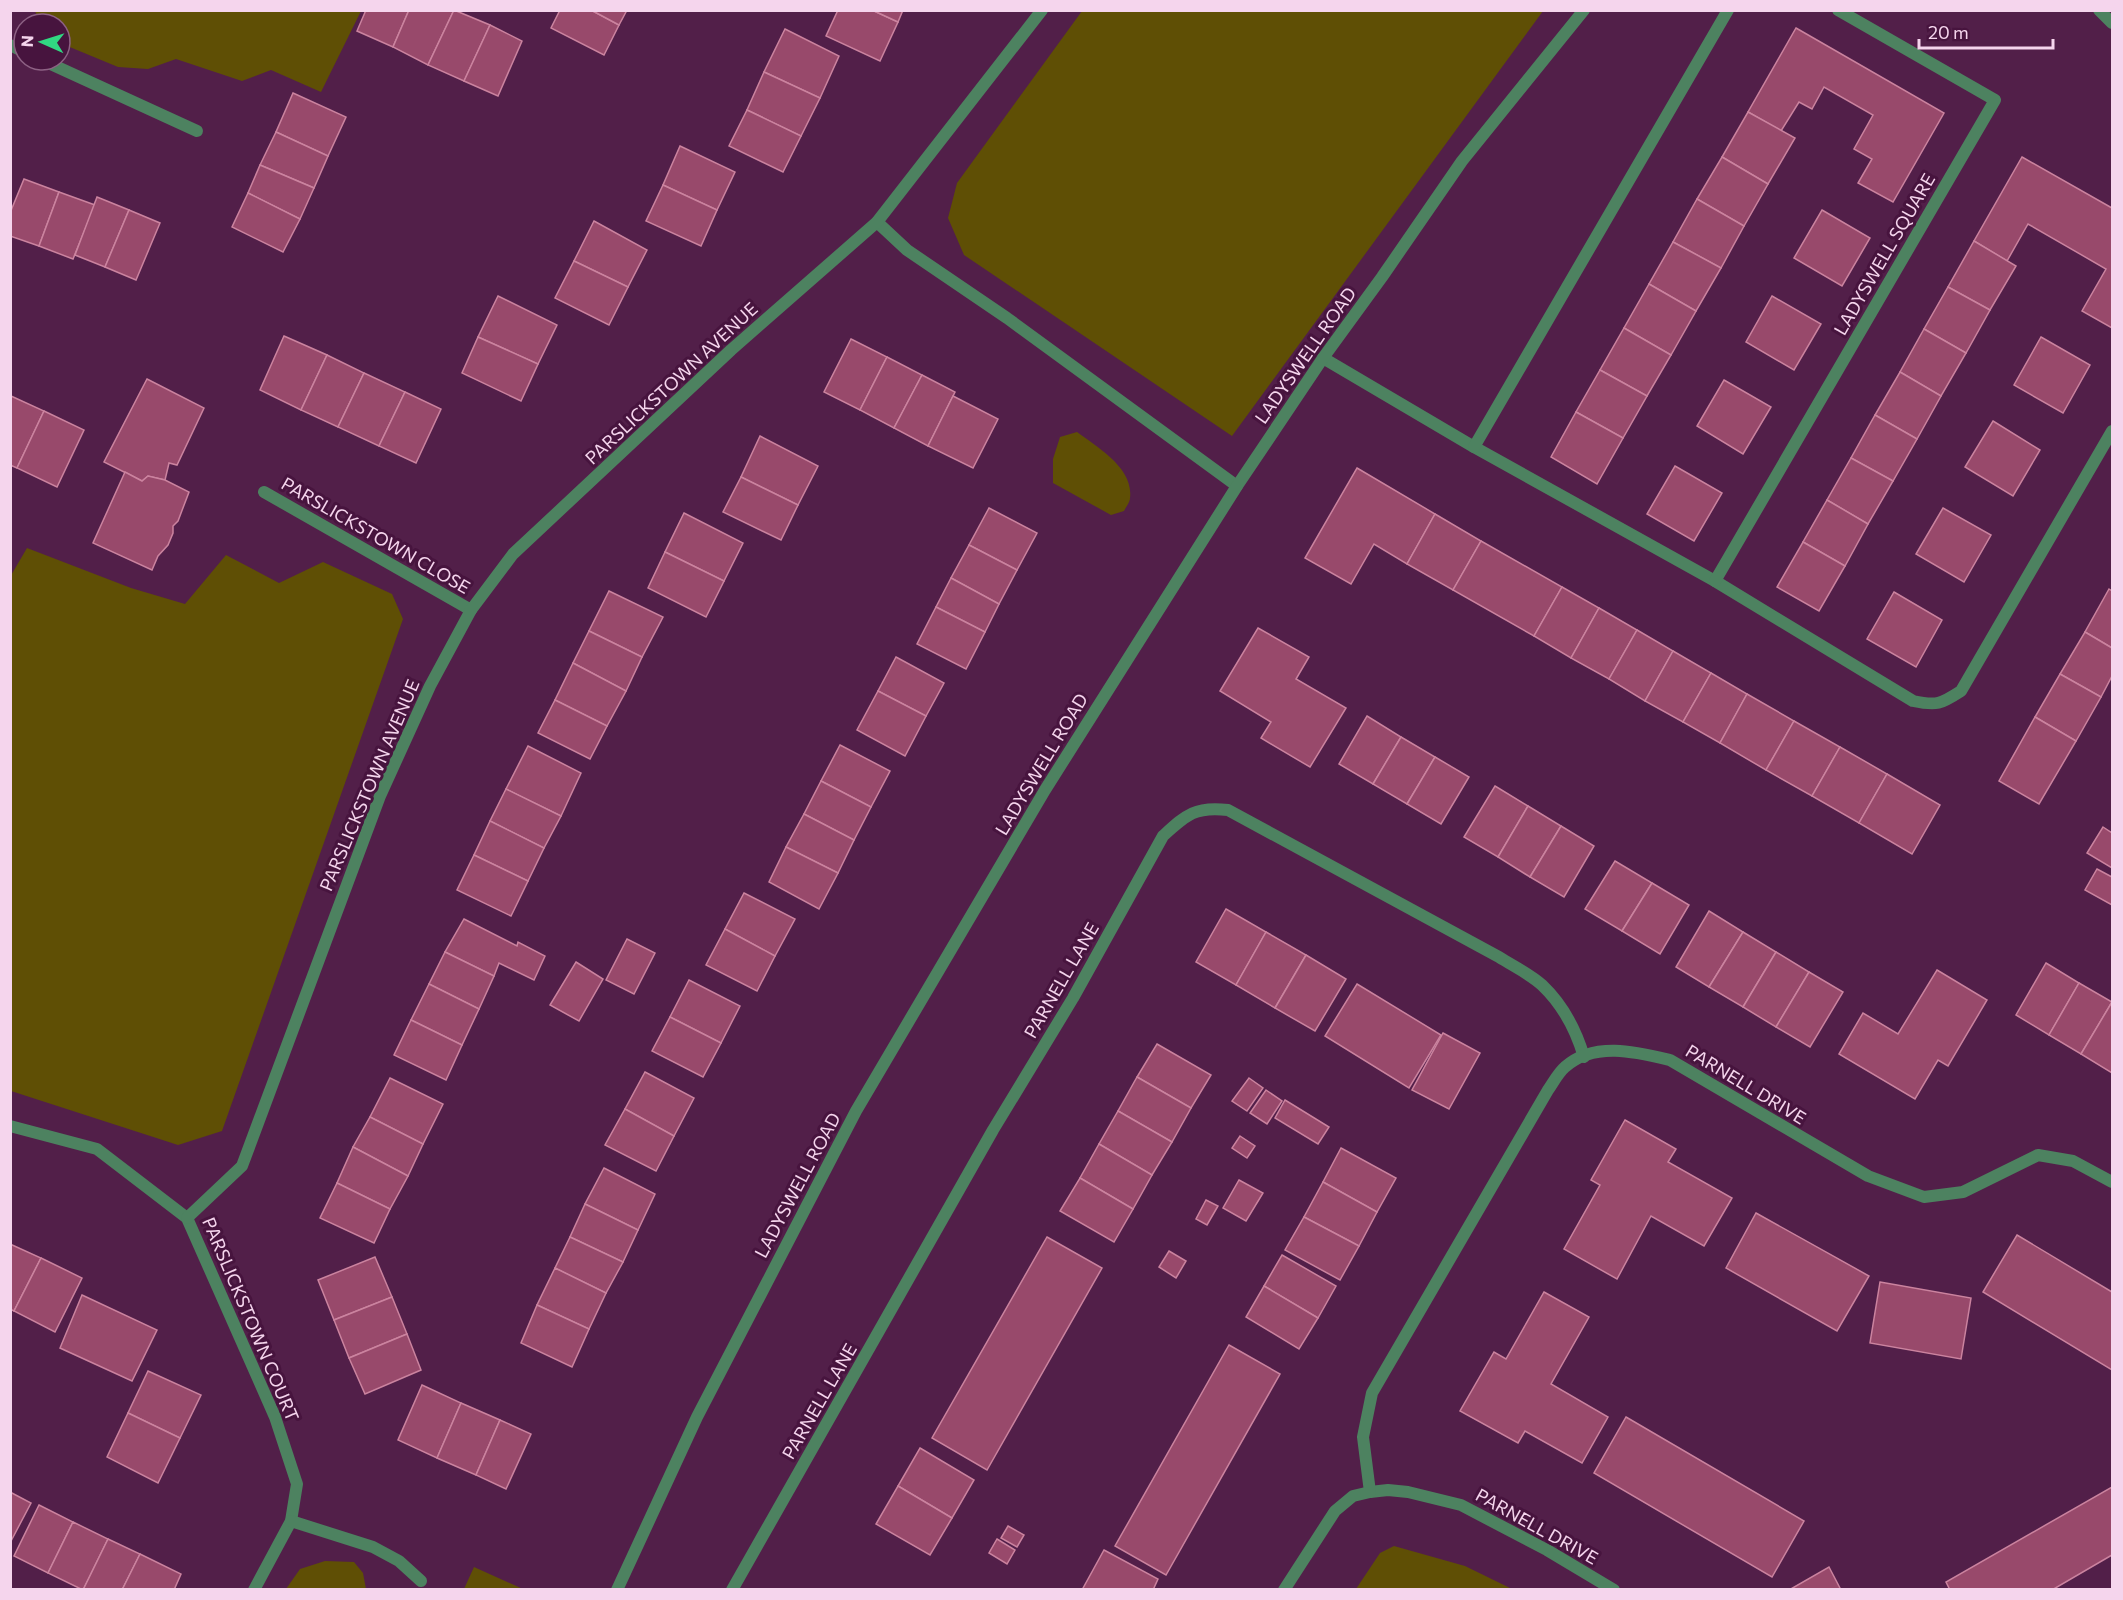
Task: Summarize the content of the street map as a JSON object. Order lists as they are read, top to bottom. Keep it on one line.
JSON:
{"streets":{"street":["LADYSWELL SQUARE","LADYSWELL ROAD","PARSLICKSTOWN AVENUE","PARSLICKSTOWN CLOSE","PARNELL LANE","PARNELL DRIVE","PARSLICKSTOWN COURT"]},"crossings":[["PARSLICKSTOWN AVENUE","PARSLICKSTOWN CLOSE"],["PARSLICKSTOWN AVENUE","PARSLICKSTOWN COURT"],["PARNELL LANE","PARNELL DRIVE"]],"scale_bar":"20 m","north":"left"}
